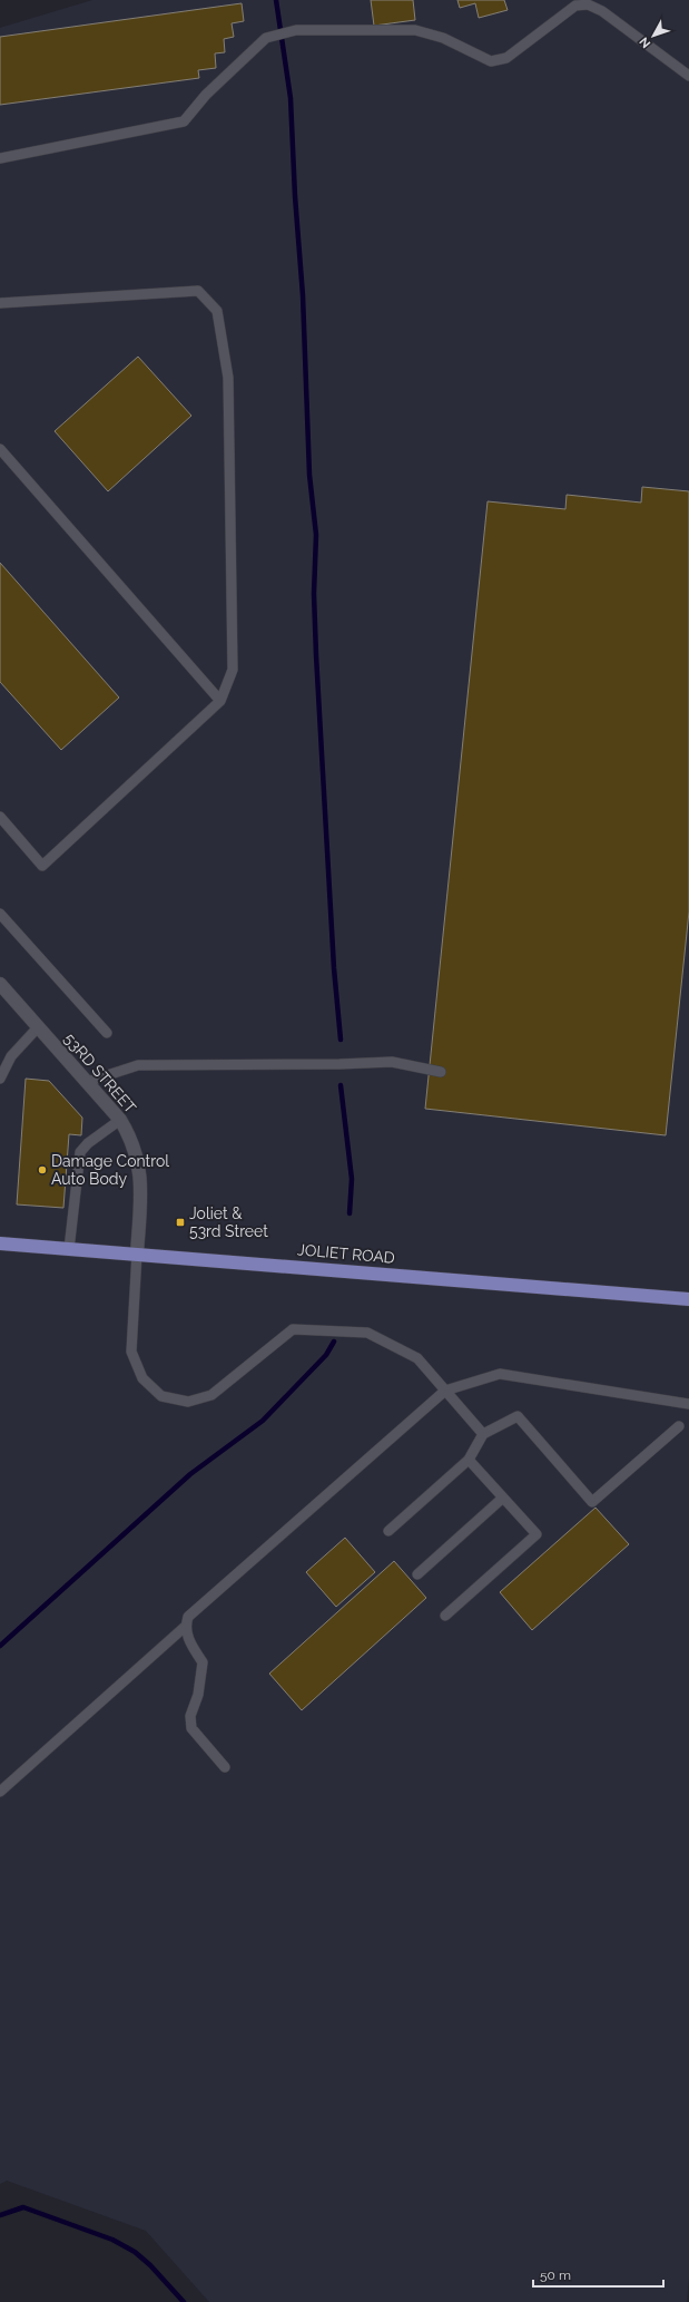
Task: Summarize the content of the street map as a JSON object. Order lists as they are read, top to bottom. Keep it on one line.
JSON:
{"streets":{"main road":["JOLIET ROAD"],"street":["53RD STREET"]},"crossings":[["53RD STREET","JOLIET ROAD"]],"places":{"other":["Damage Control Auto Body"],"transit":["Joliet & 53rd Street"]},"scale_bar":"50 m","north":"bottom left"}
